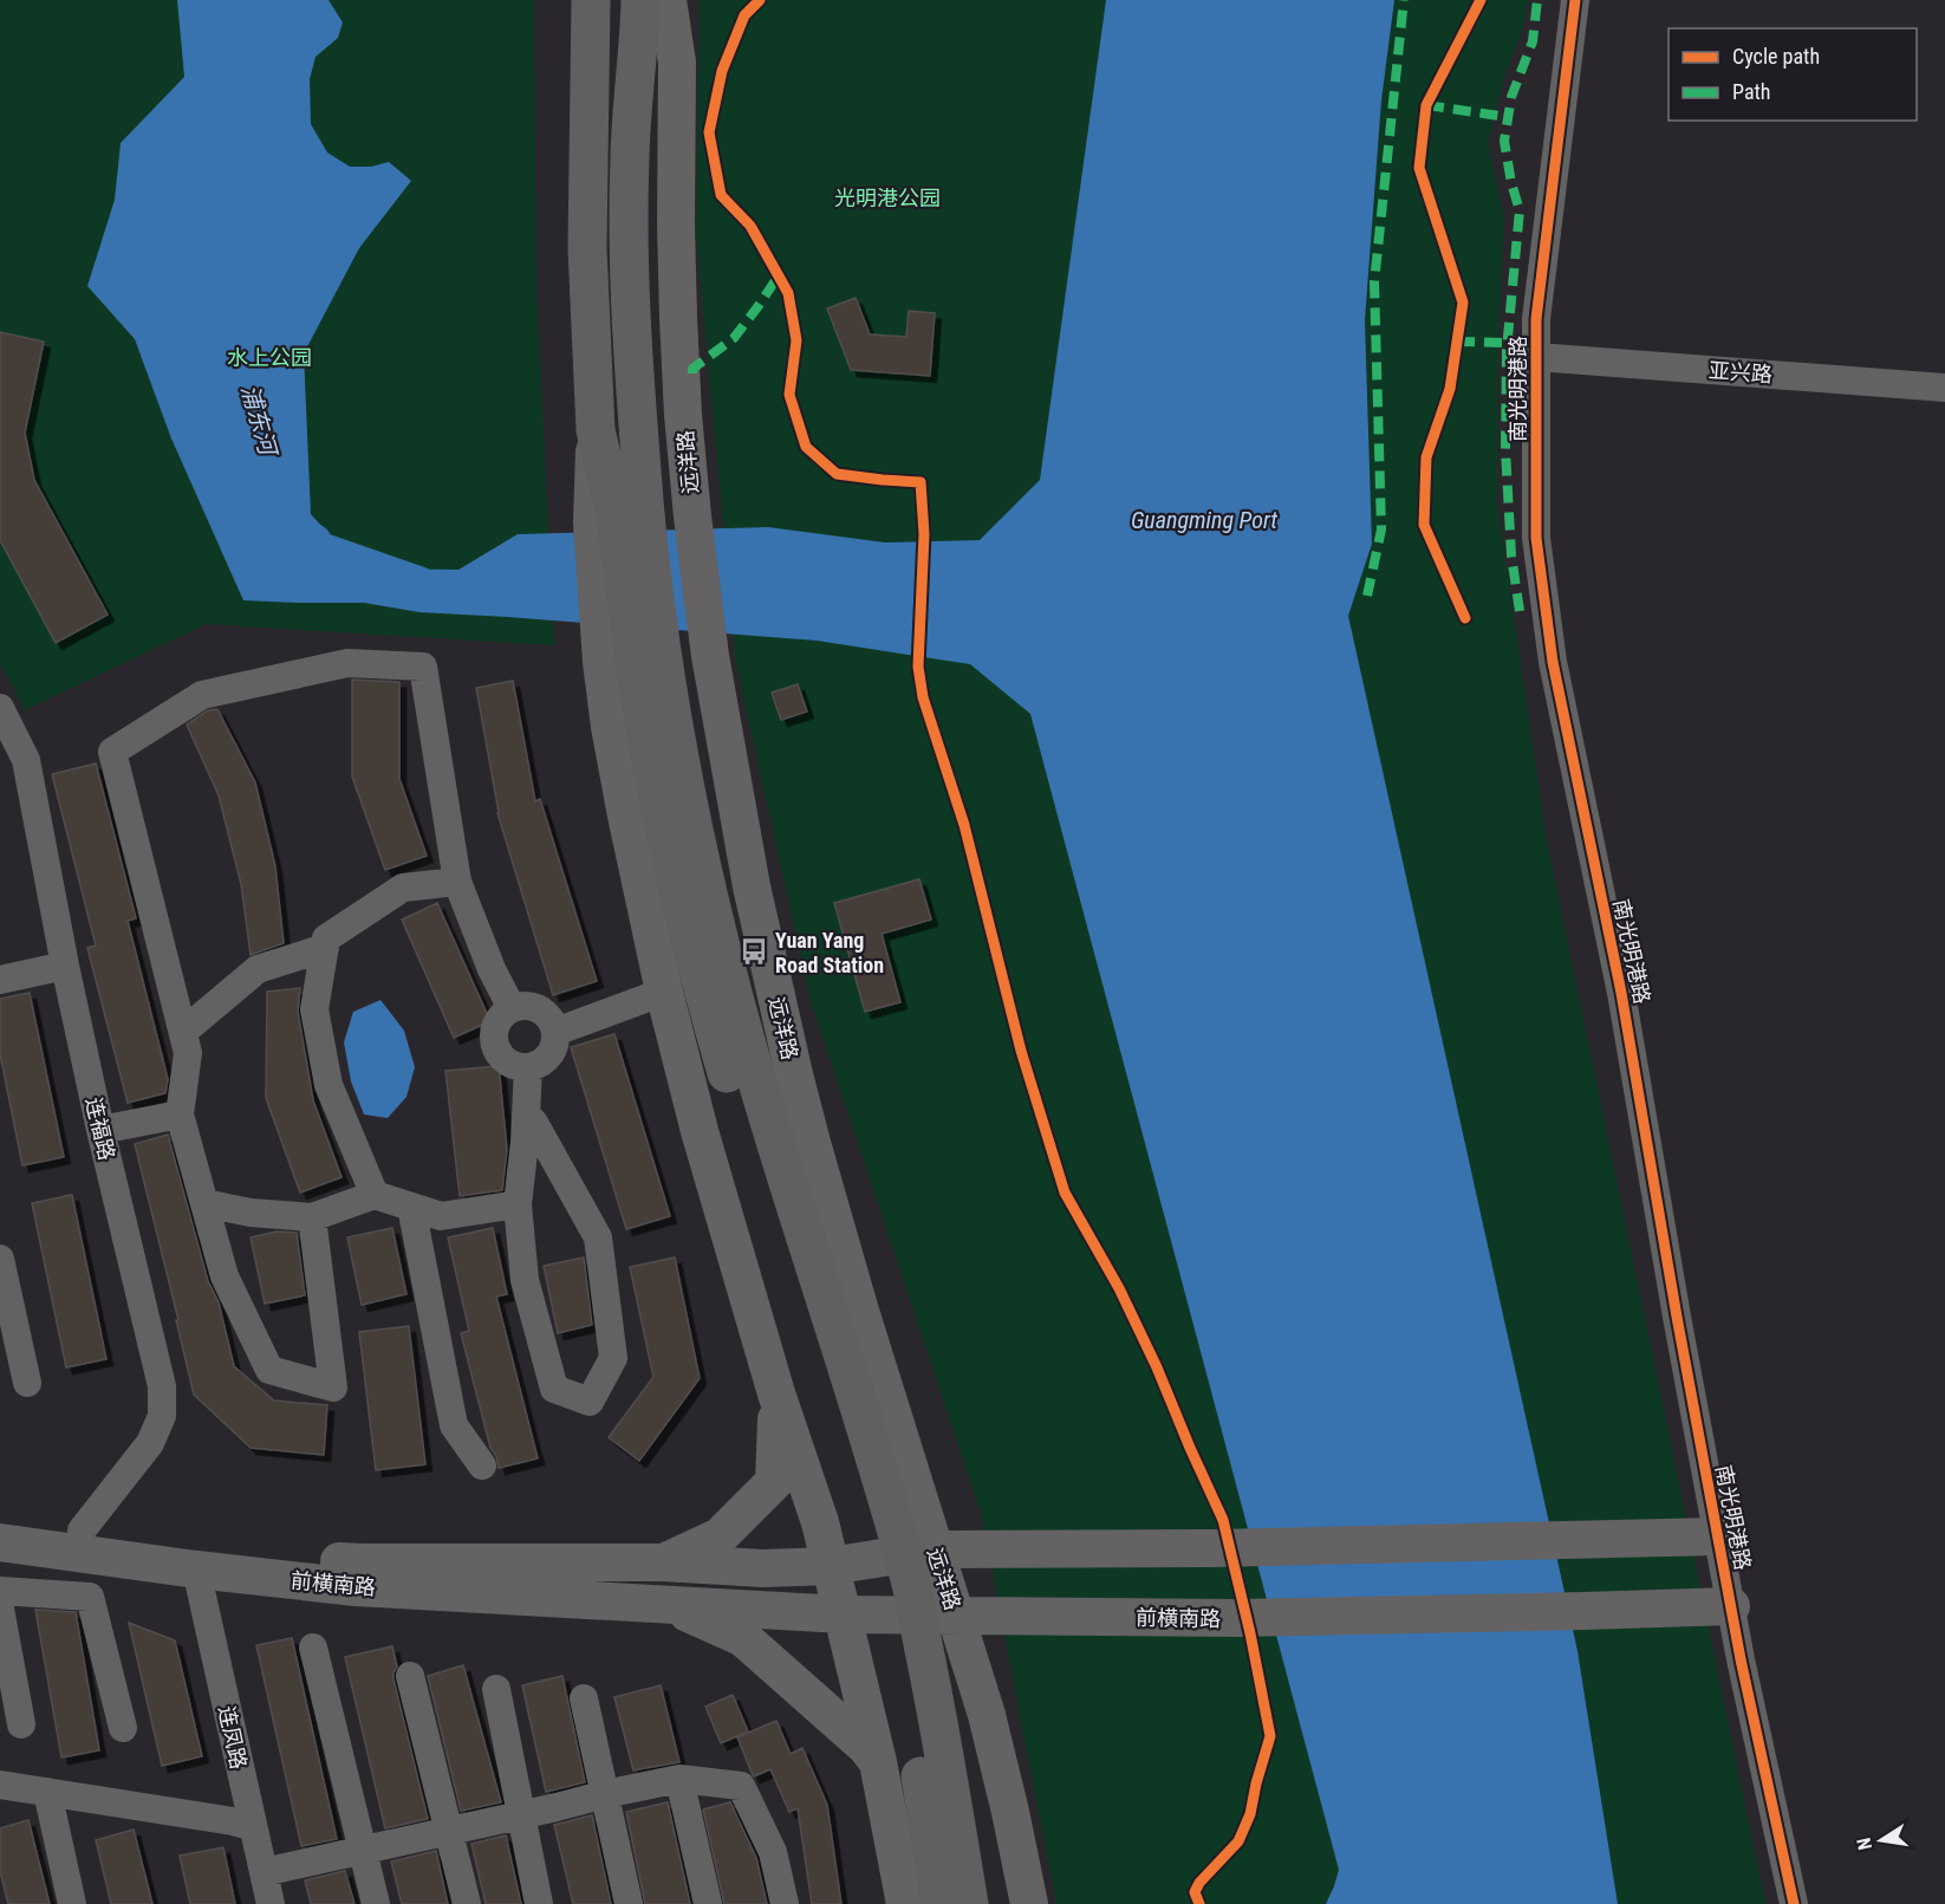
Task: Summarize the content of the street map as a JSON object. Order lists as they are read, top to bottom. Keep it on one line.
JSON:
{"streets":{"main road":["远洋路","前横南路"],"street":["亚兴路","南光明港路","连福路","连凤路"]},"crossings":[["亚兴路","南光明港路"],["南光明港路","前横南路"],["远洋路","前横南路"],["连福路","前横南路"],["前横南路","连凤路"]],"water":["浦东河","Guangming Port"],"parks":["光明港公园","水上公园"],"places":{"bus stop":["Yuan Yang Road Station"]},"legend":["Cycle path","Path"],"north":"left"}
